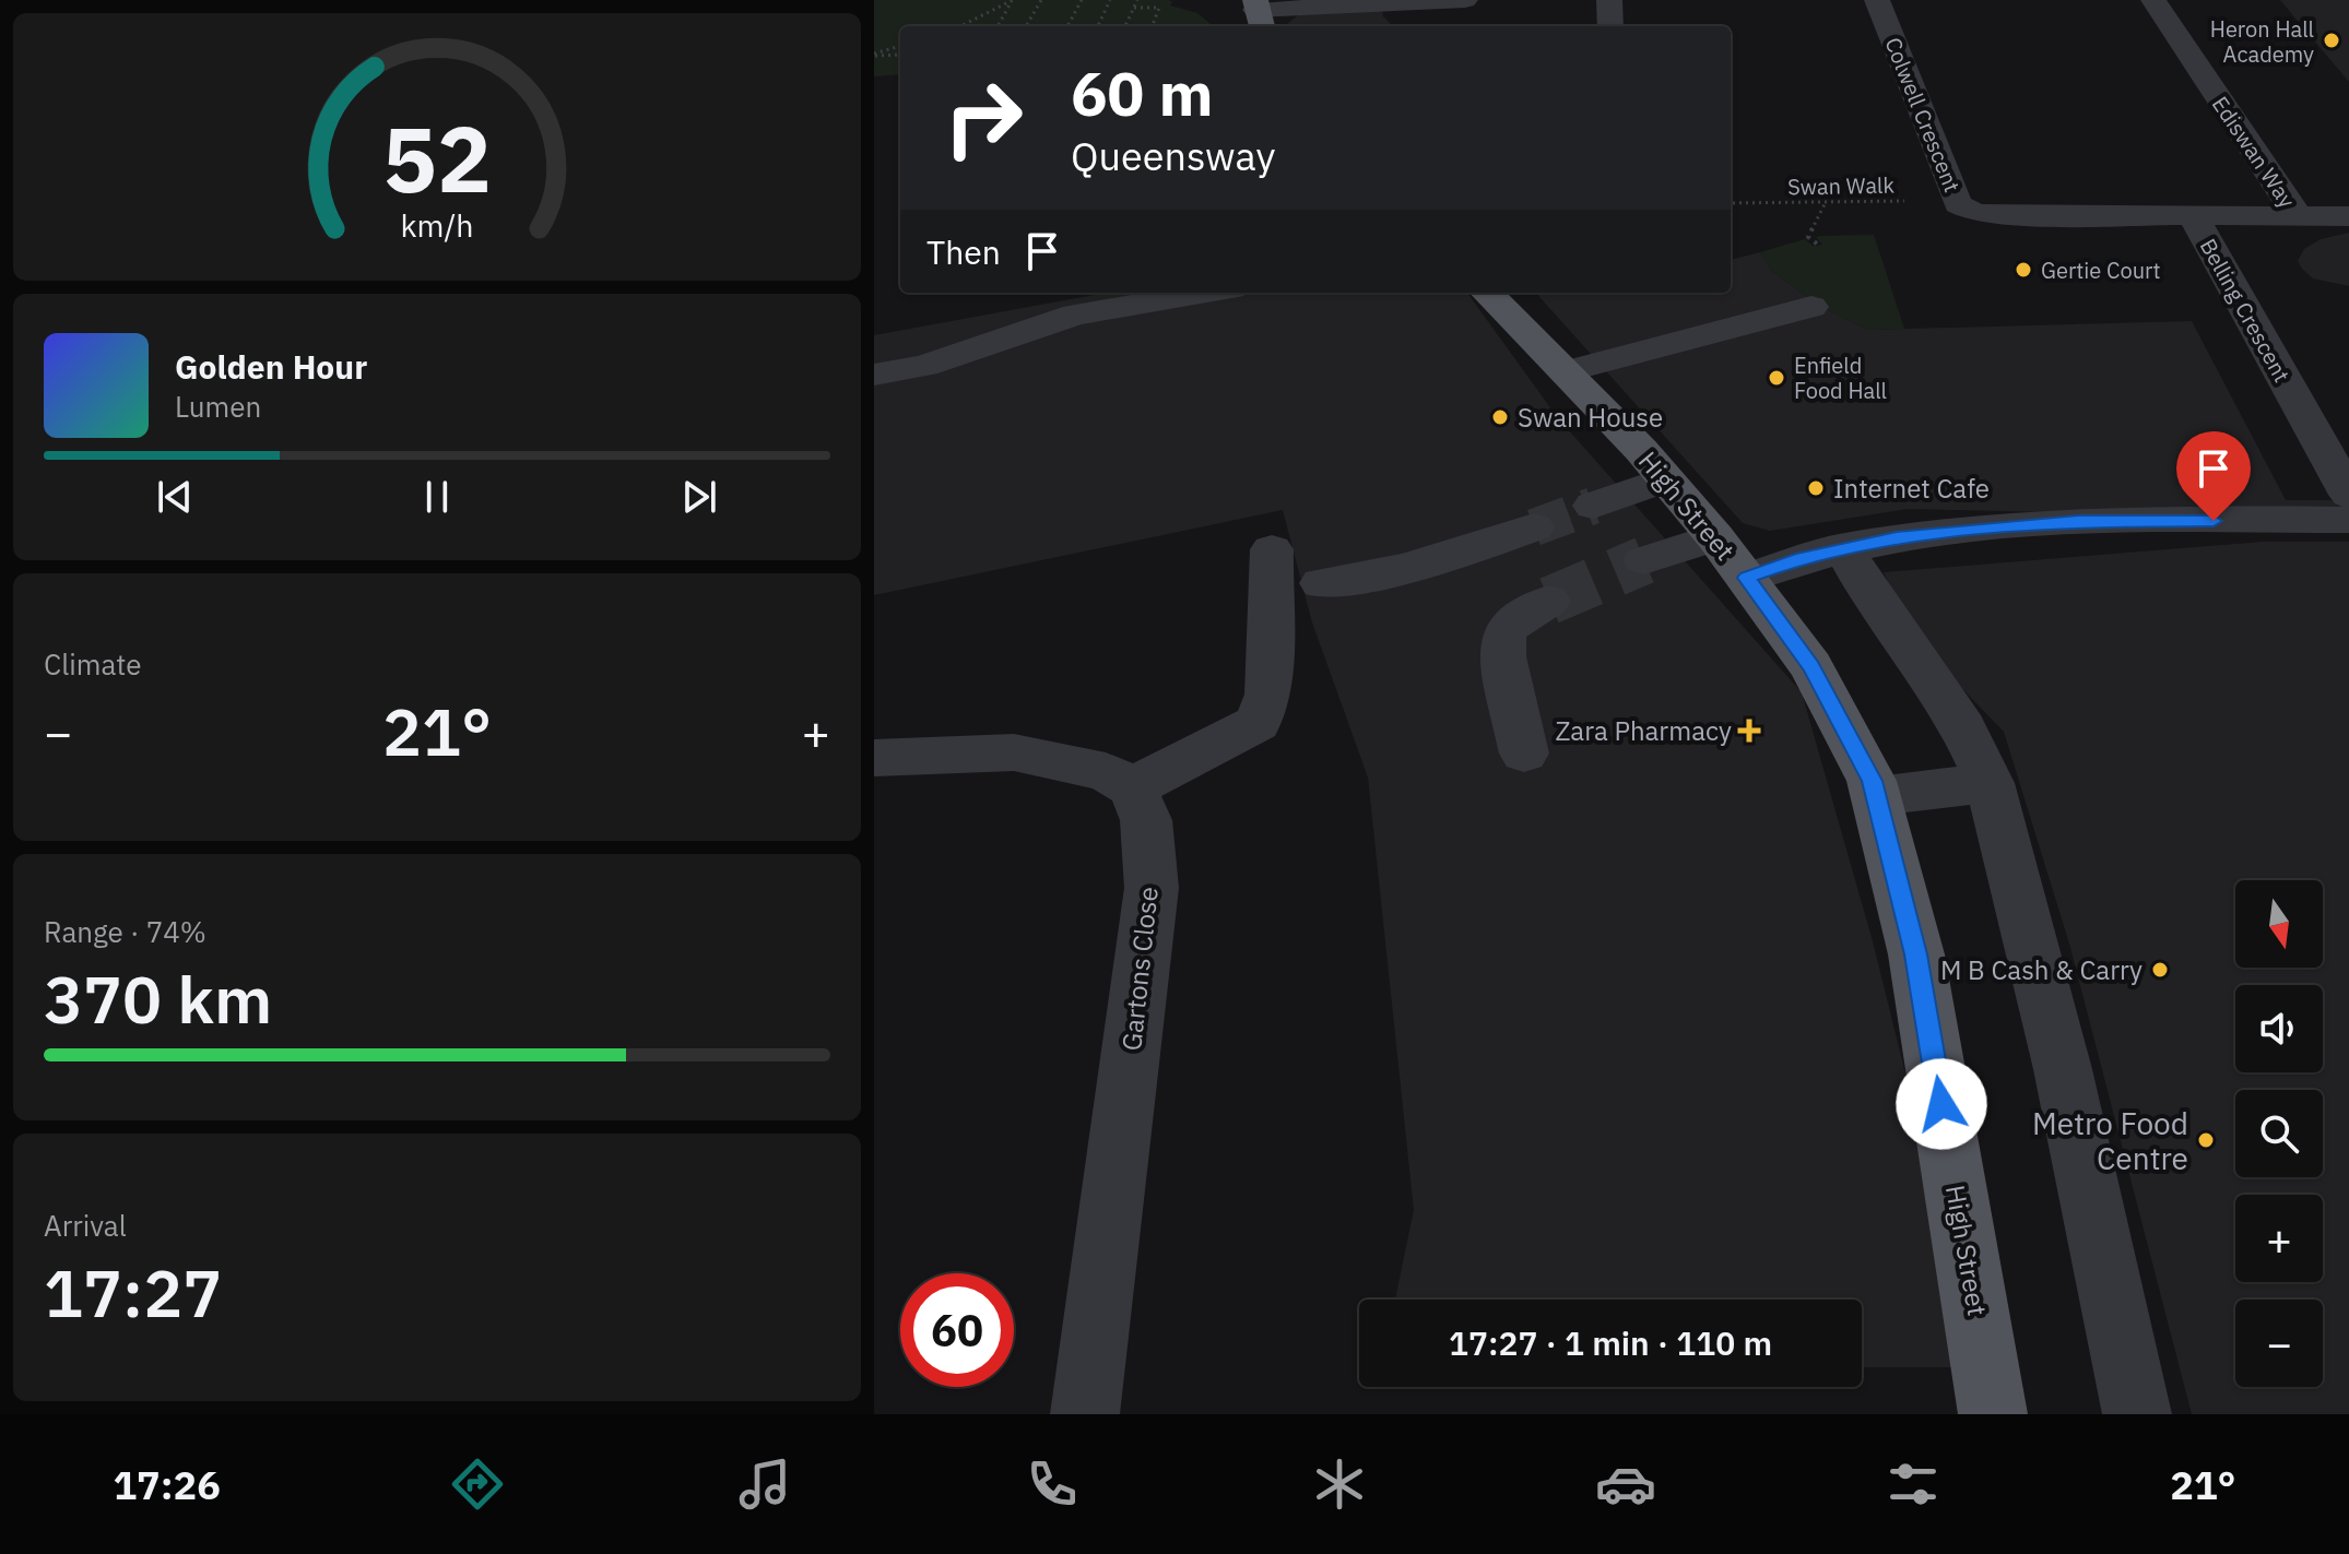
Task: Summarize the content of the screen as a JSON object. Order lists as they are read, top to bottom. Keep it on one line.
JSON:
{"streets":{"main road":["High Street"],"street":["Colwell Crescent","Ediswan Way","Belling Crescent","Gartons Close"],"path":["Swan Walk"]},"crossings":[["Colwell Crescent","Swan Walk"],["Colwell Crescent","Belling Crescent"],["Ediswan Way","Belling Crescent"]],"places":{"other":["Heron Hall Academy","Gertie Court","Enfield Food Hall","Swan House","Internet Cafe","M B Cash & Carry","Metro Food Centre"],"health":["Zara Pharmacy"]},"north":"bottom","page":{"turn":["60 m","Queensway"],"then":"Then","song":["Golden Hour","Lumen"],"tile":["Climate",["Range · 74%","370 km"],["Arrival","17:27"]],"heat":["−","21°","+"],"map_buttons":["+","−"],"limit":"60","trip":"17:27 · 1 min · 110 m","tabs":["17:26","21°"],"gauge":["52","km/h"]}}
